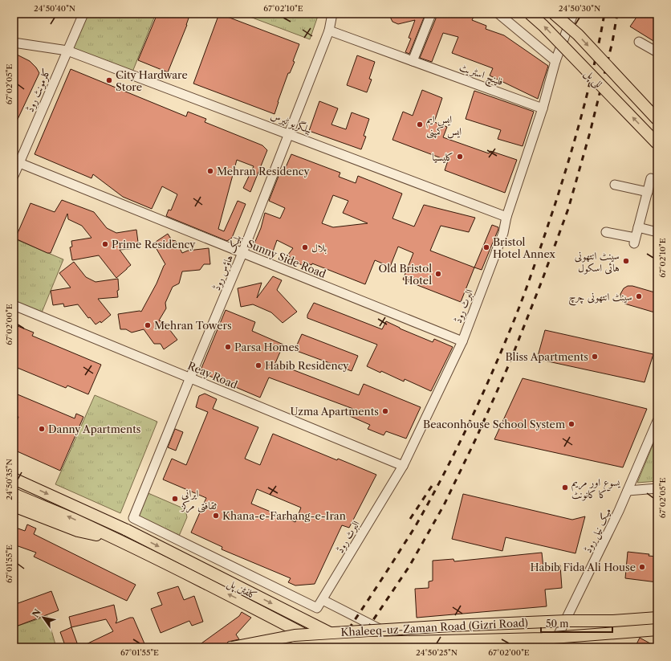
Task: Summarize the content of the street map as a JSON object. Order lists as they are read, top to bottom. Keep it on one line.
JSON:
{"streets":{"main road":["للی پل","کلفٹن پل","Khaleeq-uz-Zaman Road (Gizri Road)"],"street":["فلینچ اسٹریٹ","کلرمونٹ روڈ","بیلگریو ٹیرس","Sunny Side Road","بلیک ہاؤس روڈ","البرٹ روڈ","Reay Road","میک نیل روڈ"]},"crossings":[["فلینچ اسٹریٹ","بلیک ہاؤس روڈ"],["فلینچ اسٹریٹ","البرٹ روڈ"],["کلرمونٹ روڈ","بیلگریو ٹیرس"],["کلرمونٹ روڈ","Sunny Side Road"],["بیلگریو ٹیرس","بلیک ہاؤس روڈ"],["بیلگریو ٹیرس","البرٹ روڈ"],["Sunny Side Road","بلیک ہاؤس روڈ"],["Sunny Side Road","البرٹ روڈ"],["بلیک ہاؤس روڈ","البرٹ روڈ"],["بلیک ہاؤس روڈ","Reay Road"],["البرٹ روڈ","Reay Road"]],"places":["City Hardware Store","ایس ایم ایس کمپنی","کلیسیا","Mehran Residency","Prime Residency","بلال","Bristol Hotel Annex","سینٹ انتھونی ہائی اسکول","Old Bristol Hotel","سینٹ انتھونی چرچ","Mehran Towers","Parsa Homes","Bliss Apartments","Habib Residency","Uzma Apartments","Beaconhouse School System","Danny Apartments","یسوع اور مریم کا کانونٹ","ایرانی ثقافتی مرکز","Khana-e-Farhang-e-Iran","Habib Fida Ali House"],"scale_bar":"50 m","north":"top left","coordinates":["24°50'40\"N","67°02'10\"E","24°50'30\"N","67°02'05\"E","67°02'00\"E","24°50'35\"N","67°01'55\"E","24°50'25\"N"]}
